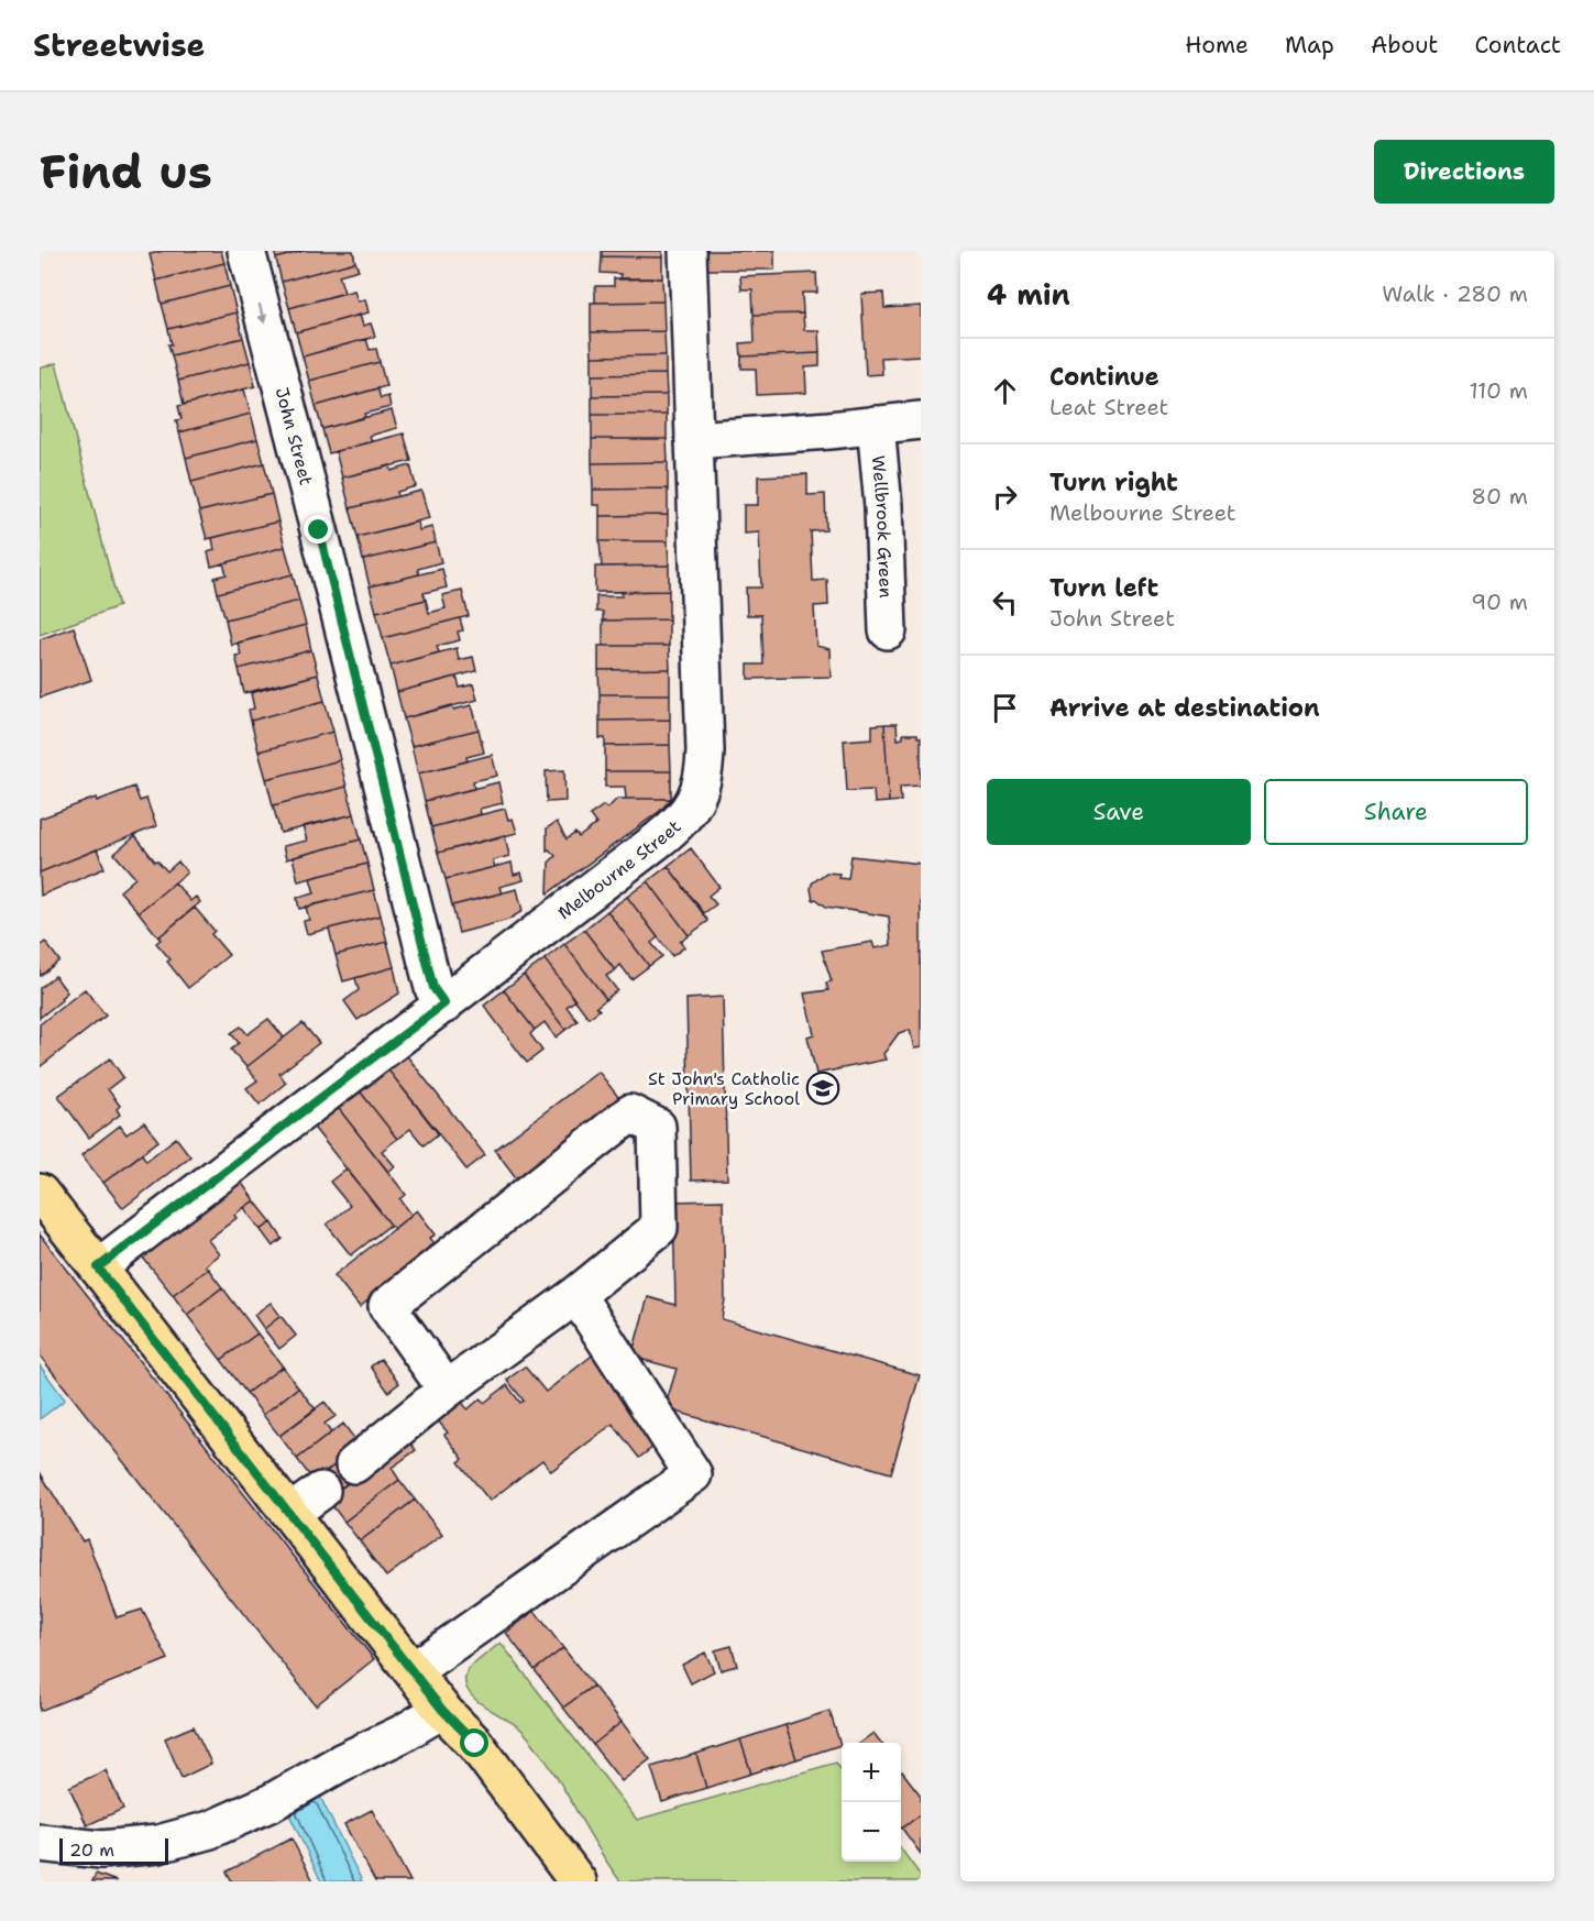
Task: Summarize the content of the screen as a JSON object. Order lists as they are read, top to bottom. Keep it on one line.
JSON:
{"streets":{"street":["John Street","Wellbrook Green","Melbourne Street"]},"crossings":[["John Street","Melbourne Street"]],"one_way":["John Street"],"places":{"school or university":["St John's Catholic Primary School"]},"scale_bar":"20 m","page":{"header":"Streetwise","nav":["Home","Map","About","Contact"],"buttons":["Directions",["Save","Share"]],"title":"Find us","heading":["4 min","Walk · 280 m"],"list":[["Continue","Leat Street","110 m"],["Turn right","Melbourne Street","80 m"],["Turn left","John Street","90 m"],"Arrive at destination"],"map_buttons":["+","−"],"scale":"20 m"}}
